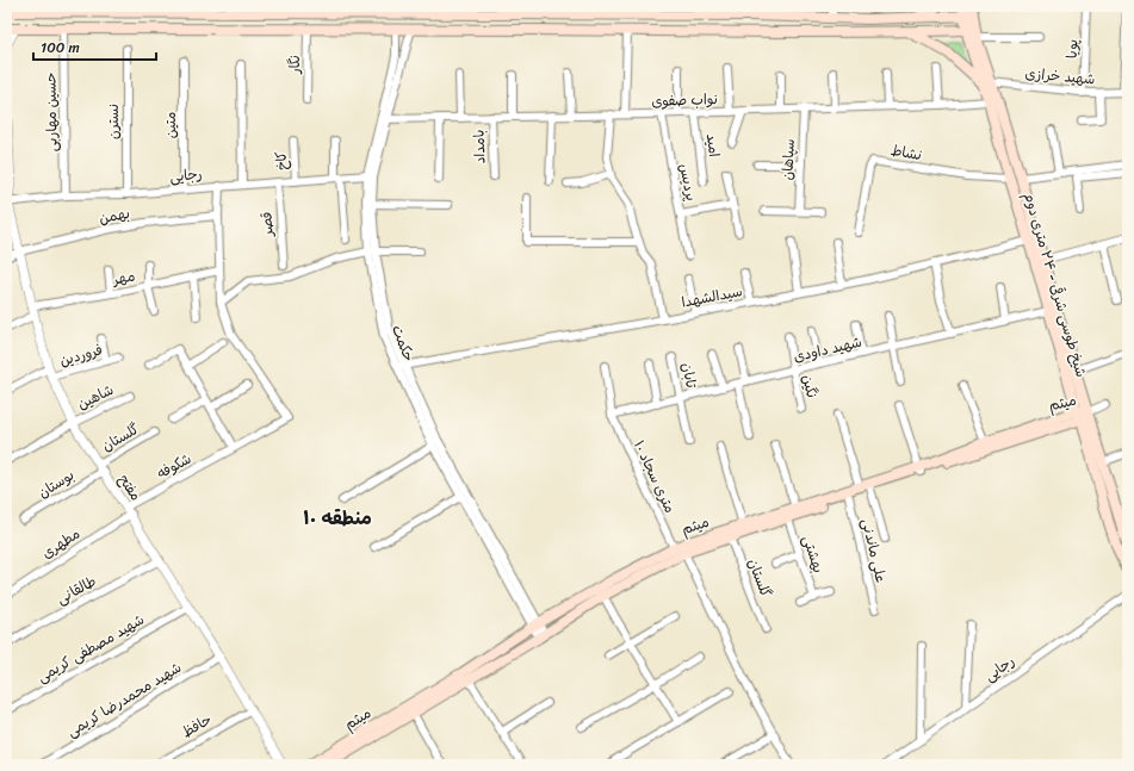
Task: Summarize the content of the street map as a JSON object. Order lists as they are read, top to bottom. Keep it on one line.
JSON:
{"streets":{"main road":["شیخ طوسی شرقی - ۲۴ متری دوم","میثم"],"street":["پویا","نگار","شهید خرازی","نواب صفوی","حسین مهاربی","نسترن","متین","امید","بامداد","نشاط","سپاهان","کاخ","رجایی","پردیس","بهمن","قصر","مهر","سیدالشهدا","حکمت","شهید داودی","فروردین","تابان","نگین","شاهین","گلستان","شکوفه","۱۰ متری سجاد","بوستان","مفتح","مطهری","علی ماندنی","بهشتی","طالقانی","شهید مصطفی کریمی","شهید محمدرضا کریمی","حافظ"]},"crossings":[["پویا","شهید خرازی"],["شهید خرازی","شیخ طوسی شرقی - ۲۴ متری دوم"],["نواب صفوی","امید"],["نواب صفوی","بامداد"],["نواب صفوی","سپاهان"],["نواب صفوی","پردیس"],["نواب صفوی","شیخ طوسی شرقی - ۲۴ متری دوم"],["نواب صفوی","حکمت"],["حسین مهاربی","رجایی"],["نسترن","رجایی"],["متین","رجایی"],["نشاط","شیخ طوسی شرقی - ۲۴ متری دوم"],["کاخ","رجایی"],["رجایی","قصر"],["رجایی","حکمت"],["رجایی","مفتح"],["بهمن","مفتح"],["مهر","مفتح"],["شیخ طوسی شرقی - ۲۴ متری دوم","سیدالشهدا"],["شیخ طوسی شرقی - ۲۴ متری دوم","شهید داودی"],["شیخ طوسی شرقی - ۲۴ متری دوم","میثم"],["سیدالشهدا","حکمت"],["حکمت","میثم"],["شهید داودی","تابان"],["شهید داودی","نگین"],["شهید داودی","۱۰ متری سجاد"],["فروردین","مفتح"],["شاهین","مفتح"],["میثم","گلستان"],["میثم","۱۰ متری سجاد"],["میثم","علی ماندنی"],["میثم","بهشتی"],["گلستان","بوستان"],["گلستان","مفتح"],["شکوفه","مفتح"],["شکوفه","مطهری"],["بوستان","مفتح"],["مفتح","مطهری"],["مفتح","طالقانی"],["مفتح","شهید مصطفی کریمی"],["مفتح","شهید محمدرضا کریمی"],["مفتح","حافظ"]],"districts":["منطقه ۱۰"],"scale_bar":"100 m"}
